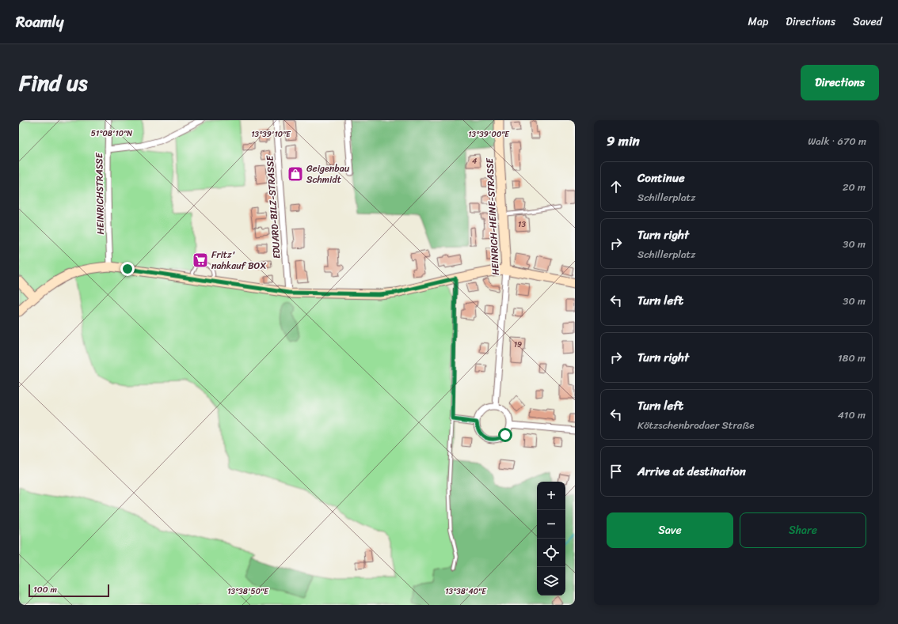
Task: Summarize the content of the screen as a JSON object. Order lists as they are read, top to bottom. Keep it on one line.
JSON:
{"streets":{"street":["HEINRICHSTRASSE","EDUARD-BILZ-STRASSE","HEINRICH-HEINE-STRASSE"]},"places":{"shop":["Geigenbau Schmidt"],"supermarket":["Fritz' nahkauf BOX"]},"house_numbers":["4","13","19"],"scale_bar":"100 m","page":{"header":"Roamly","nav":["Map","Directions","Saved"],"title":"Find us","buttons":["Directions",["Save","Share"]],"heading":["9 min","Walk · 670 m"],"list":[["Continue","Schillerplatz","20 m"],["Turn right","Schillerplatz","30 m"],["Turn left","30 m"],["Turn right","180 m"],["Turn left","Kötzschenbrodaer Straße","410 m"],"Arrive at destination"],"map_buttons":["+","−"],"scale":"100 m"},"coordinates":["51°08'10\"N","13°39'10\"E","13°39'00\"E","13°38'50\"E","13°38'40\"E"]}
